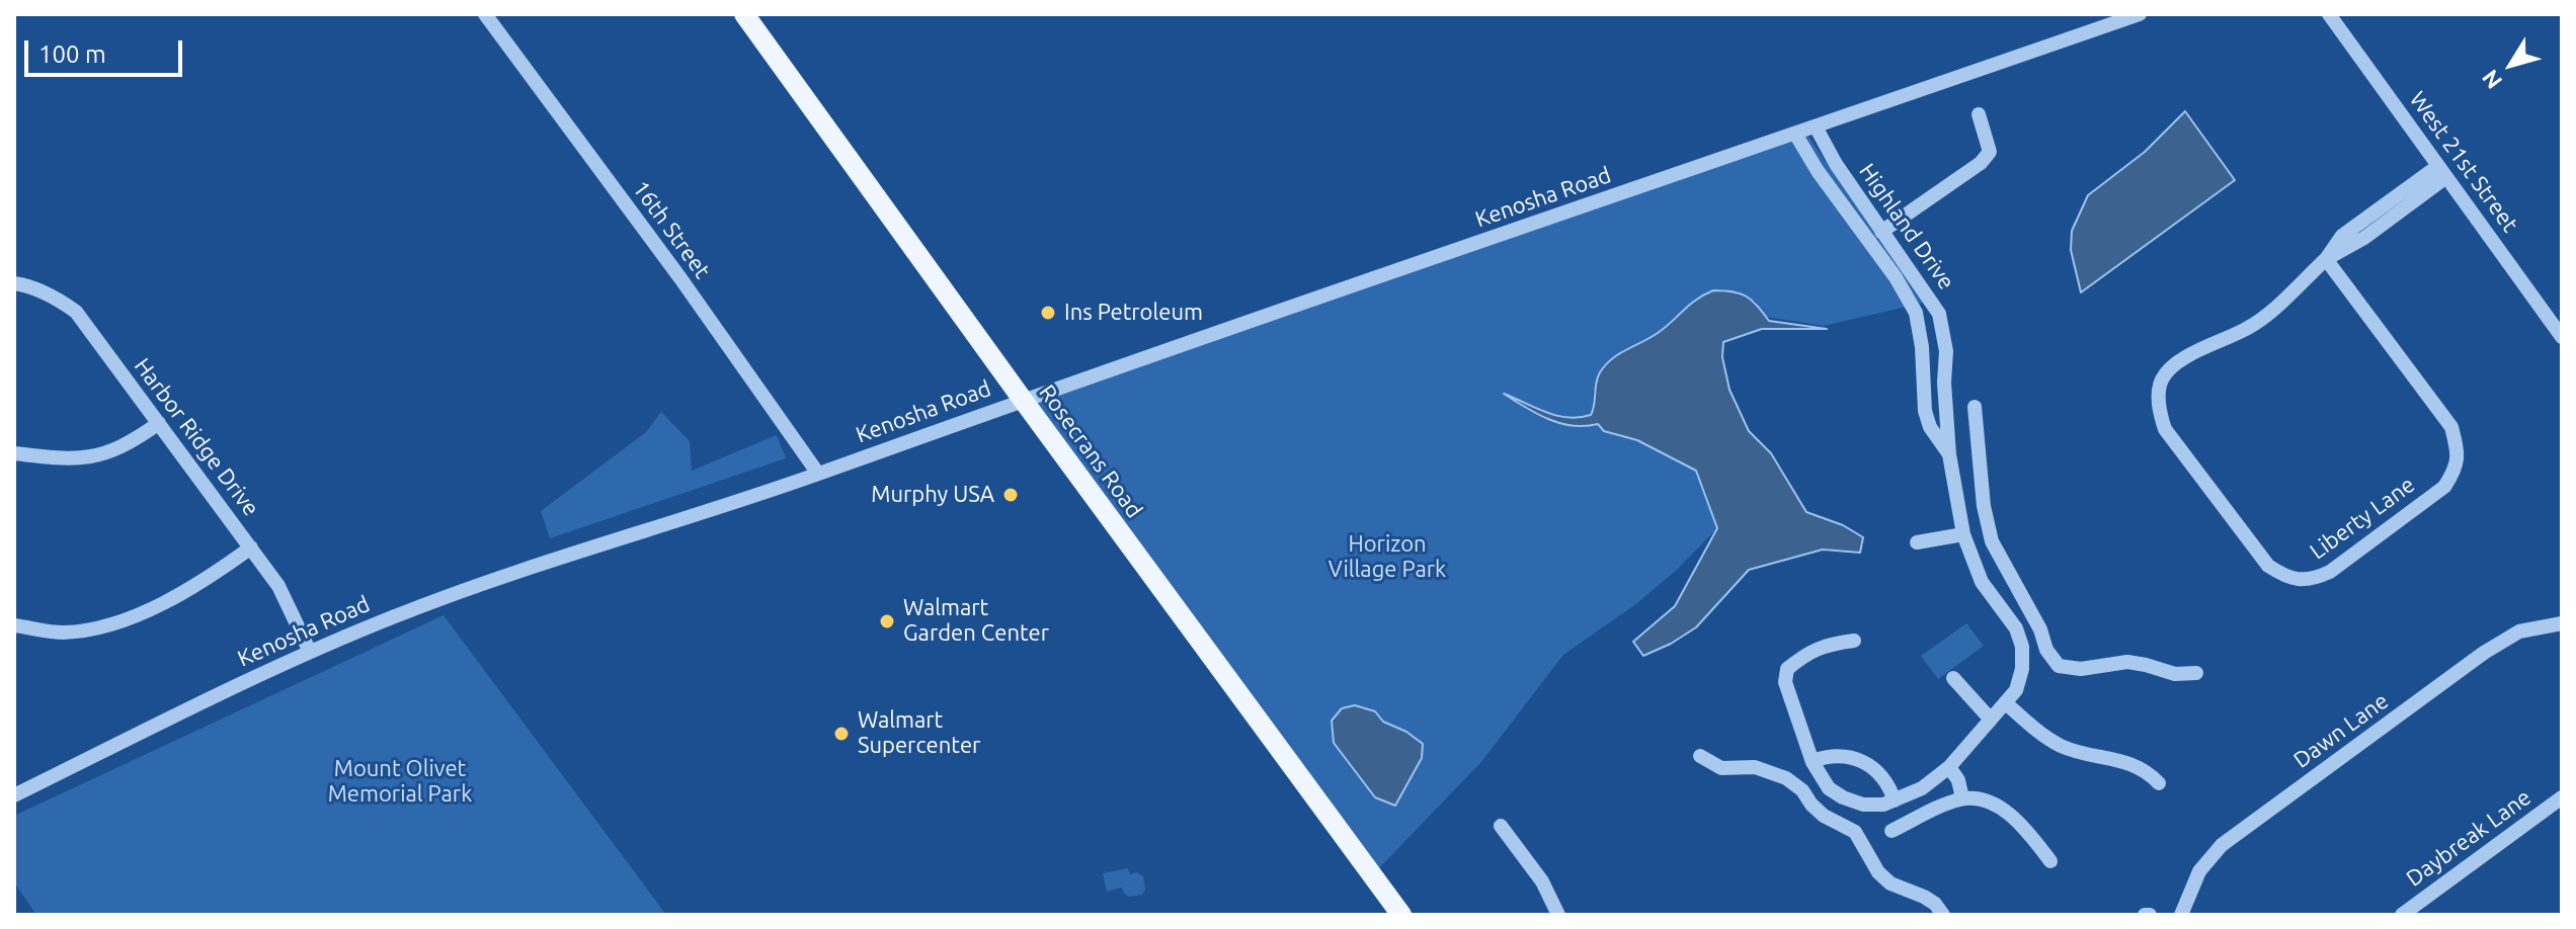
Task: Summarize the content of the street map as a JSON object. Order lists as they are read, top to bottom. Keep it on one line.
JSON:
{"streets":{"main road":["Rosecrans Road"],"street":["West 21st Street","Kenosha Road","Highland Drive","16th Street","Harbor Ridge Drive","Liberty Lane","Dawn Lane","Daybreak Lane"]},"crossings":[["West 21st Street","Liberty Lane"],["Kenosha Road","Highland Drive"],["Kenosha Road","16th Street"],["Kenosha Road","Harbor Ridge Drive"],["Kenosha Road","Rosecrans Road"]],"parks":["Horizon Village Park","Mount Olivet Memorial Park"],"places":["Ins Petroleum","Murphy USA","Walmart Garden Center","Walmart Supercenter"],"scale_bar":"100 m","north":"bottom left"}
